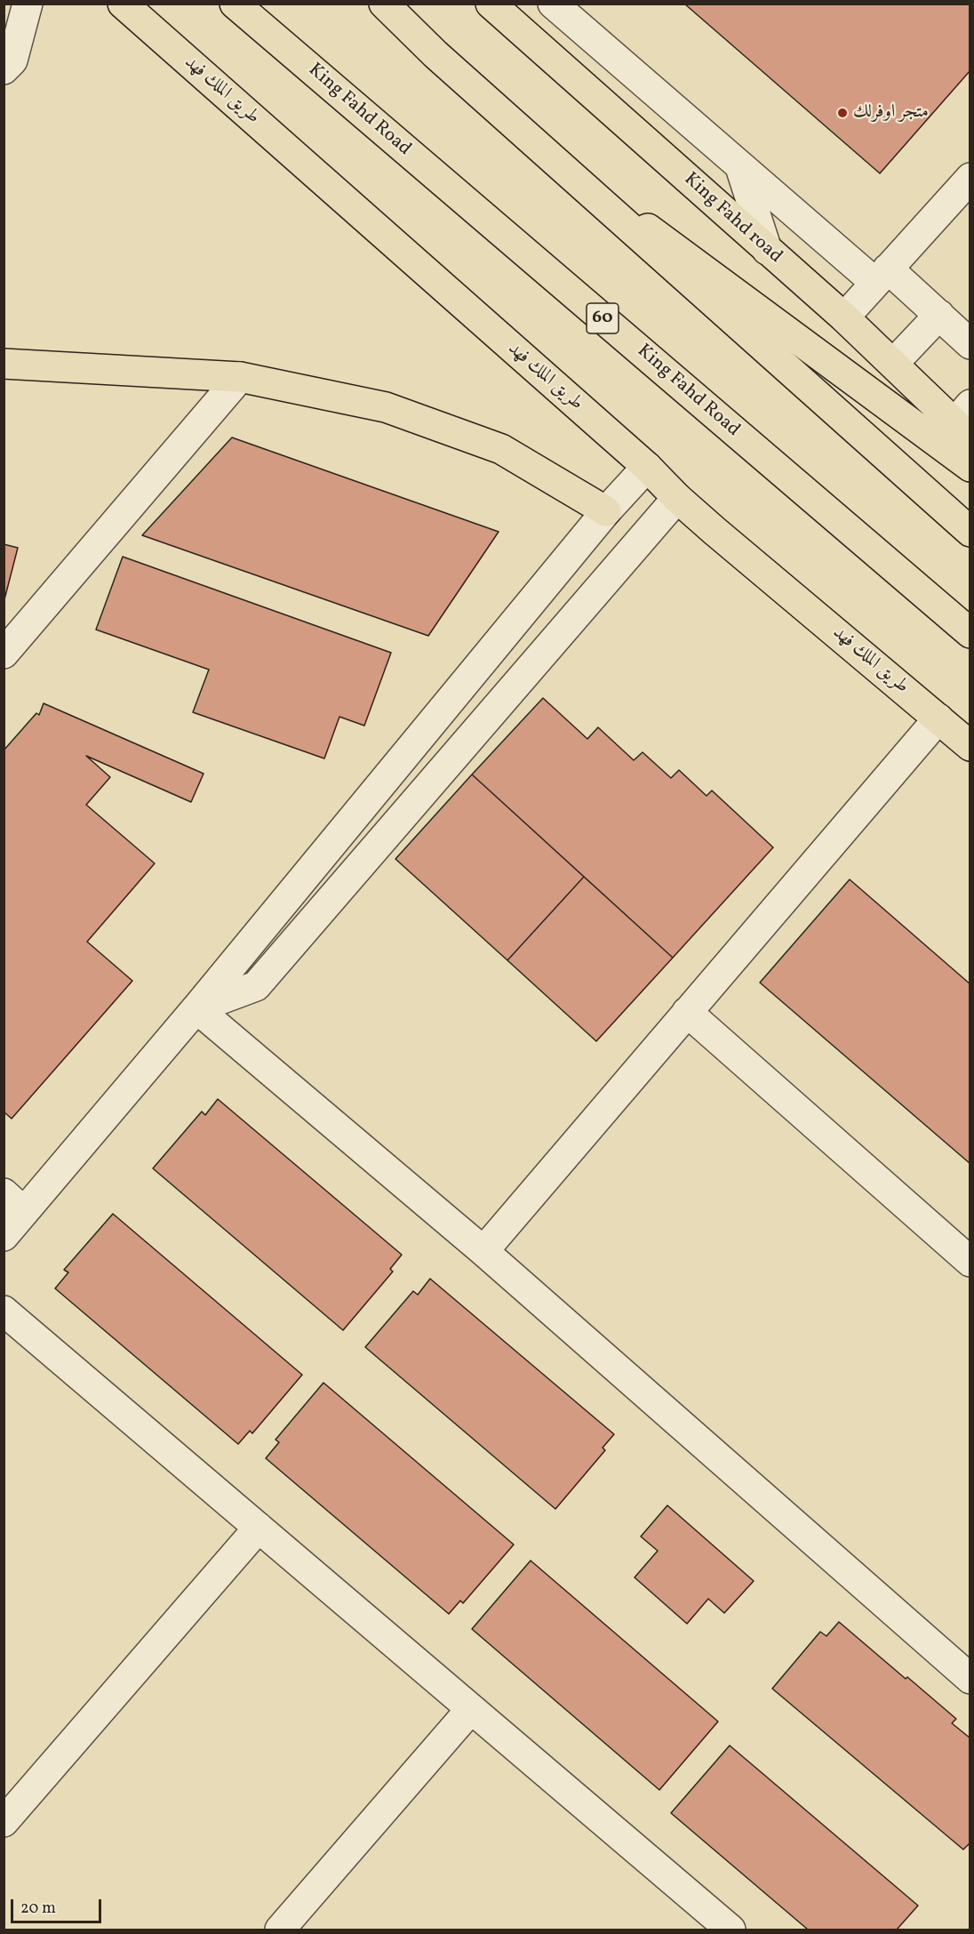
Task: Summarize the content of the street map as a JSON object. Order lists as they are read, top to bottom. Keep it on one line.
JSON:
{"streets":{"main road":["طريق الملك فهد","King Fahd Road","King Fahd road","60"]},"places":["متجر اوفرلك"],"scale_bar":"20 m"}
